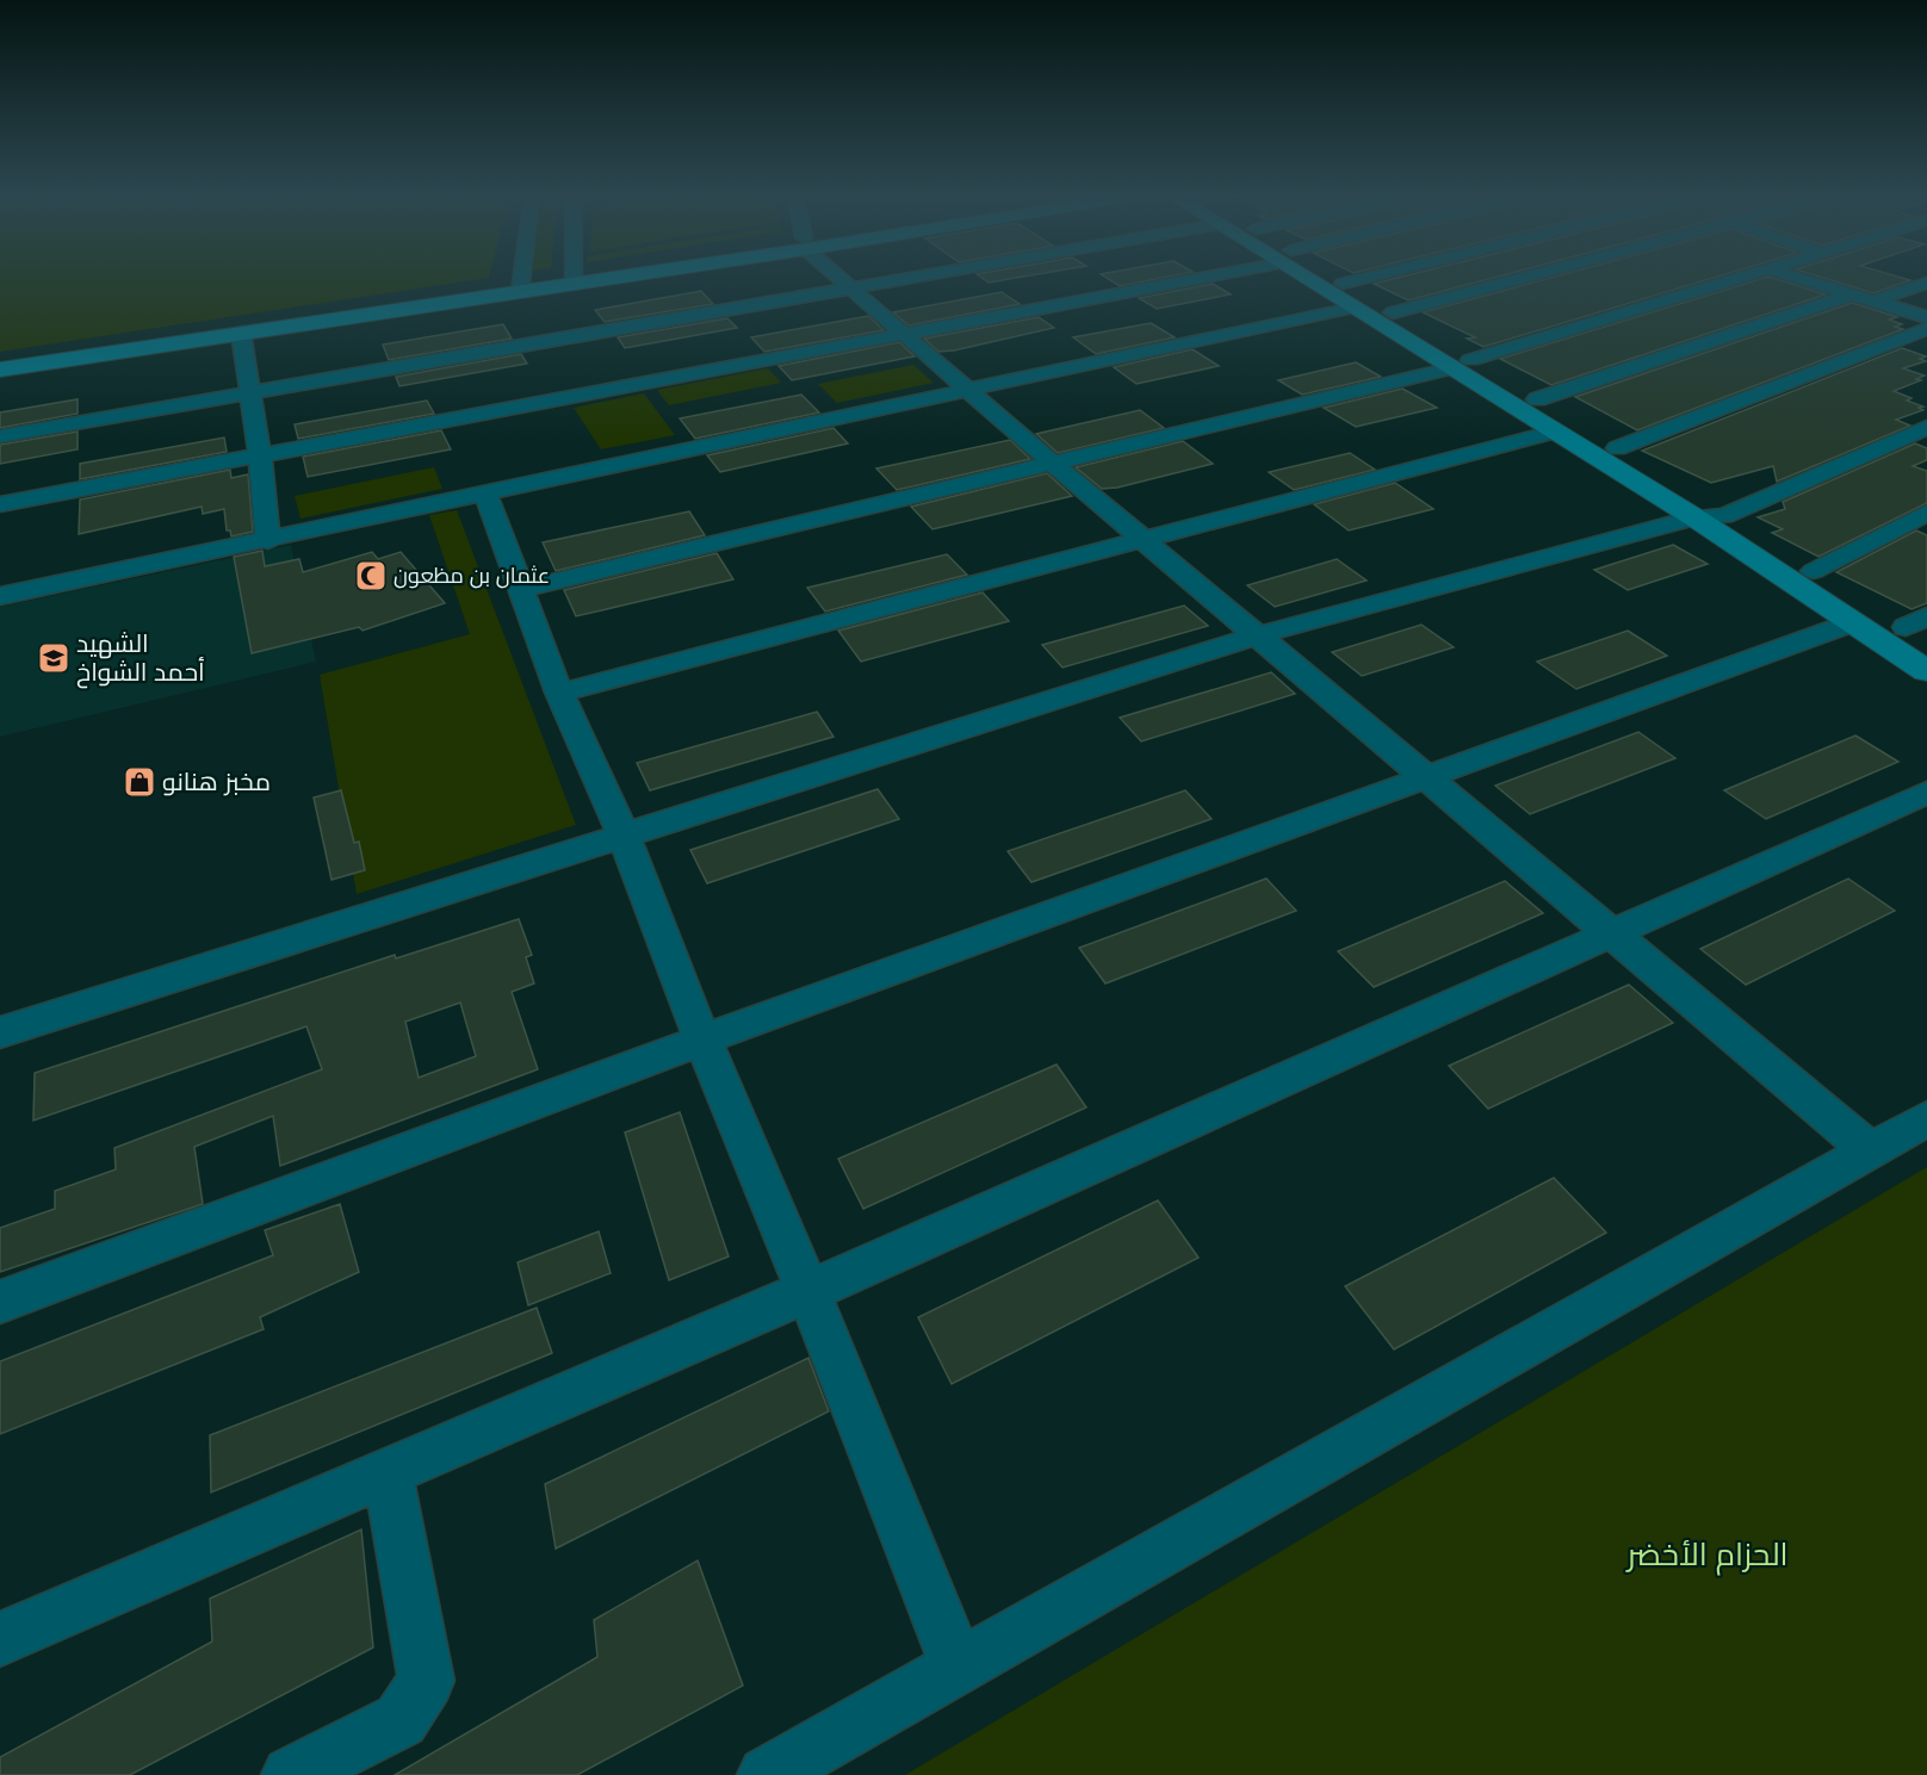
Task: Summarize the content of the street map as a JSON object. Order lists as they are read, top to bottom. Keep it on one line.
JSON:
{"parks":["الحزام الأخضر"],"places":{"mosque":["عثمان بن مظعون"],"school or university":["الشهيد أحمد الشواخ"],"shop":["مخبز هنانو"]}}
